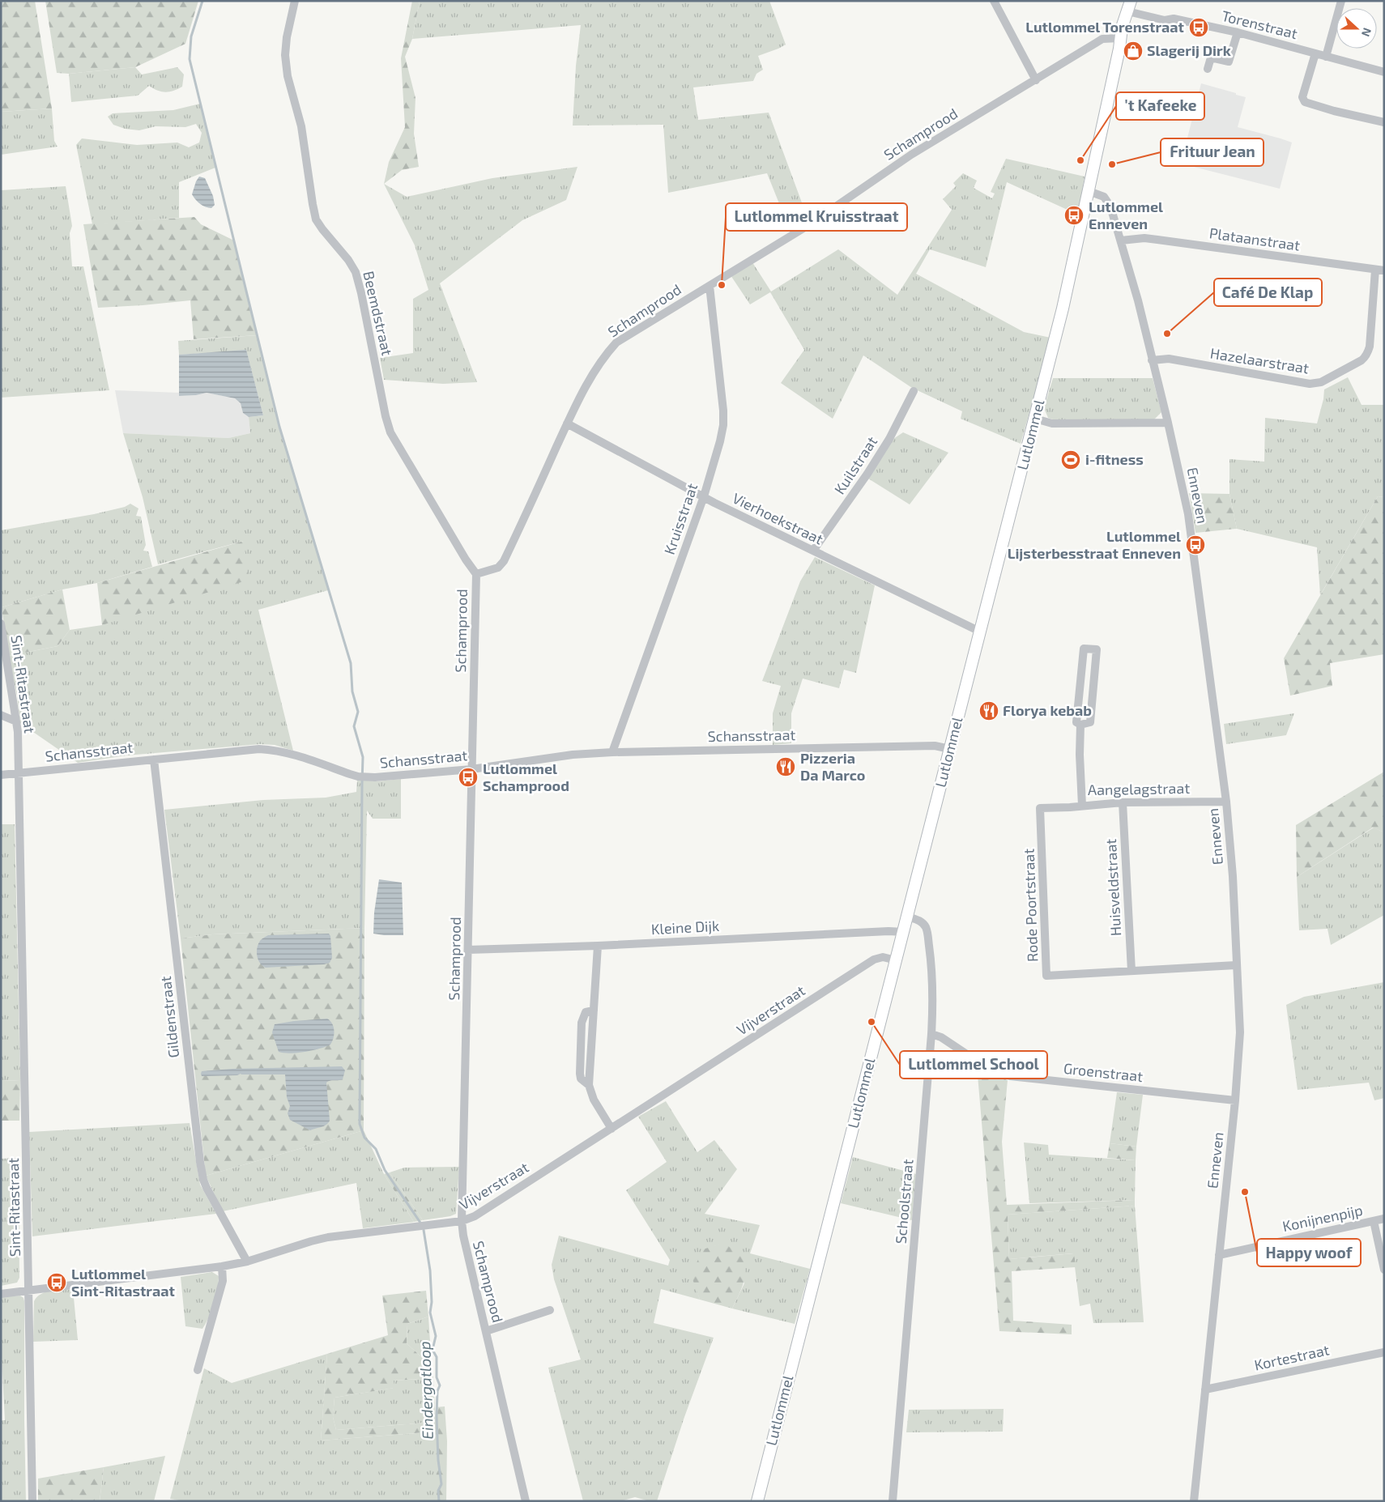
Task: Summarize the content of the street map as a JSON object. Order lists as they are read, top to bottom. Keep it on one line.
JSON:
{"streets":{"main road":["Lutlommel"],"street":["Torenstraat","Schamprood","Plataanstraat","Beemdstraat","Hazelaarstraat","Kuilstraat","Enneven","Kruisstraat","Vierhoekstraat","Sint-Ritastraat","Schansstraat","Aangelagstraat","Huisveldstraat","Rode Poortstraat","Kleine Dijk","Vijverstraat","Gildenstraat","Groenstraat","Schoolstraat","Konijnenpijp","Kortestraat"]},"crossings":[["Torenstraat","Lutlommel"],["Schamprood","Beemdstraat"],["Schamprood","Lutlommel"],["Schamprood","Kruisstraat"],["Schamprood","Vierhoekstraat"],["Schamprood","Schansstraat"],["Schamprood","Kleine Dijk"],["Schamprood","Vijverstraat"],["Plataanstraat","Hazelaarstraat"],["Plataanstraat","Enneven"],["Hazelaarstraat","Enneven"],["Lutlommel","Enneven"],["Lutlommel","Vierhoekstraat"],["Lutlommel","Schansstraat"],["Lutlommel","Kleine Dijk"],["Lutlommel","Vijverstraat"],["Lutlommel","Schoolstraat"],["Kuilstraat","Vierhoekstraat"],["Enneven","Aangelagstraat"],["Enneven","Rode Poortstraat"],["Enneven","Groenstraat"],["Enneven","Konijnenpijp"],["Enneven","Kortestraat"],["Kruisstraat","Vierhoekstraat"],["Kruisstraat","Schansstraat"],["Sint-Ritastraat","Schansstraat"],["Sint-Ritastraat","Vijverstraat"],["Schansstraat","Gildenstraat"],["Aangelagstraat","Huisveldstraat"],["Aangelagstraat","Rode Poortstraat"],["Huisveldstraat","Rode Poortstraat"],["Vijverstraat","Gildenstraat"],["Groenstraat","Schoolstraat"]],"water":["Eindergatloop"],"places":{"bus stop":["Lutlommel Torenstraat","Lutlommel Enneven","Lutlommel Lijsterbesstraat Enneven","Lutlommel Schamprood","Lutlommel Sint-Ritastraat"],"shop":["Slagerij Dirk"],"other":["'t Kafeeke","Frituur Jean","Lutlommel Kruisstraat","Café De Klap","Lutlommel School","Happy woof"],"sports":["i-fitness"],"restaurant":["Florya kebab","Pizzeria Da Marco"]},"north":"right"}
